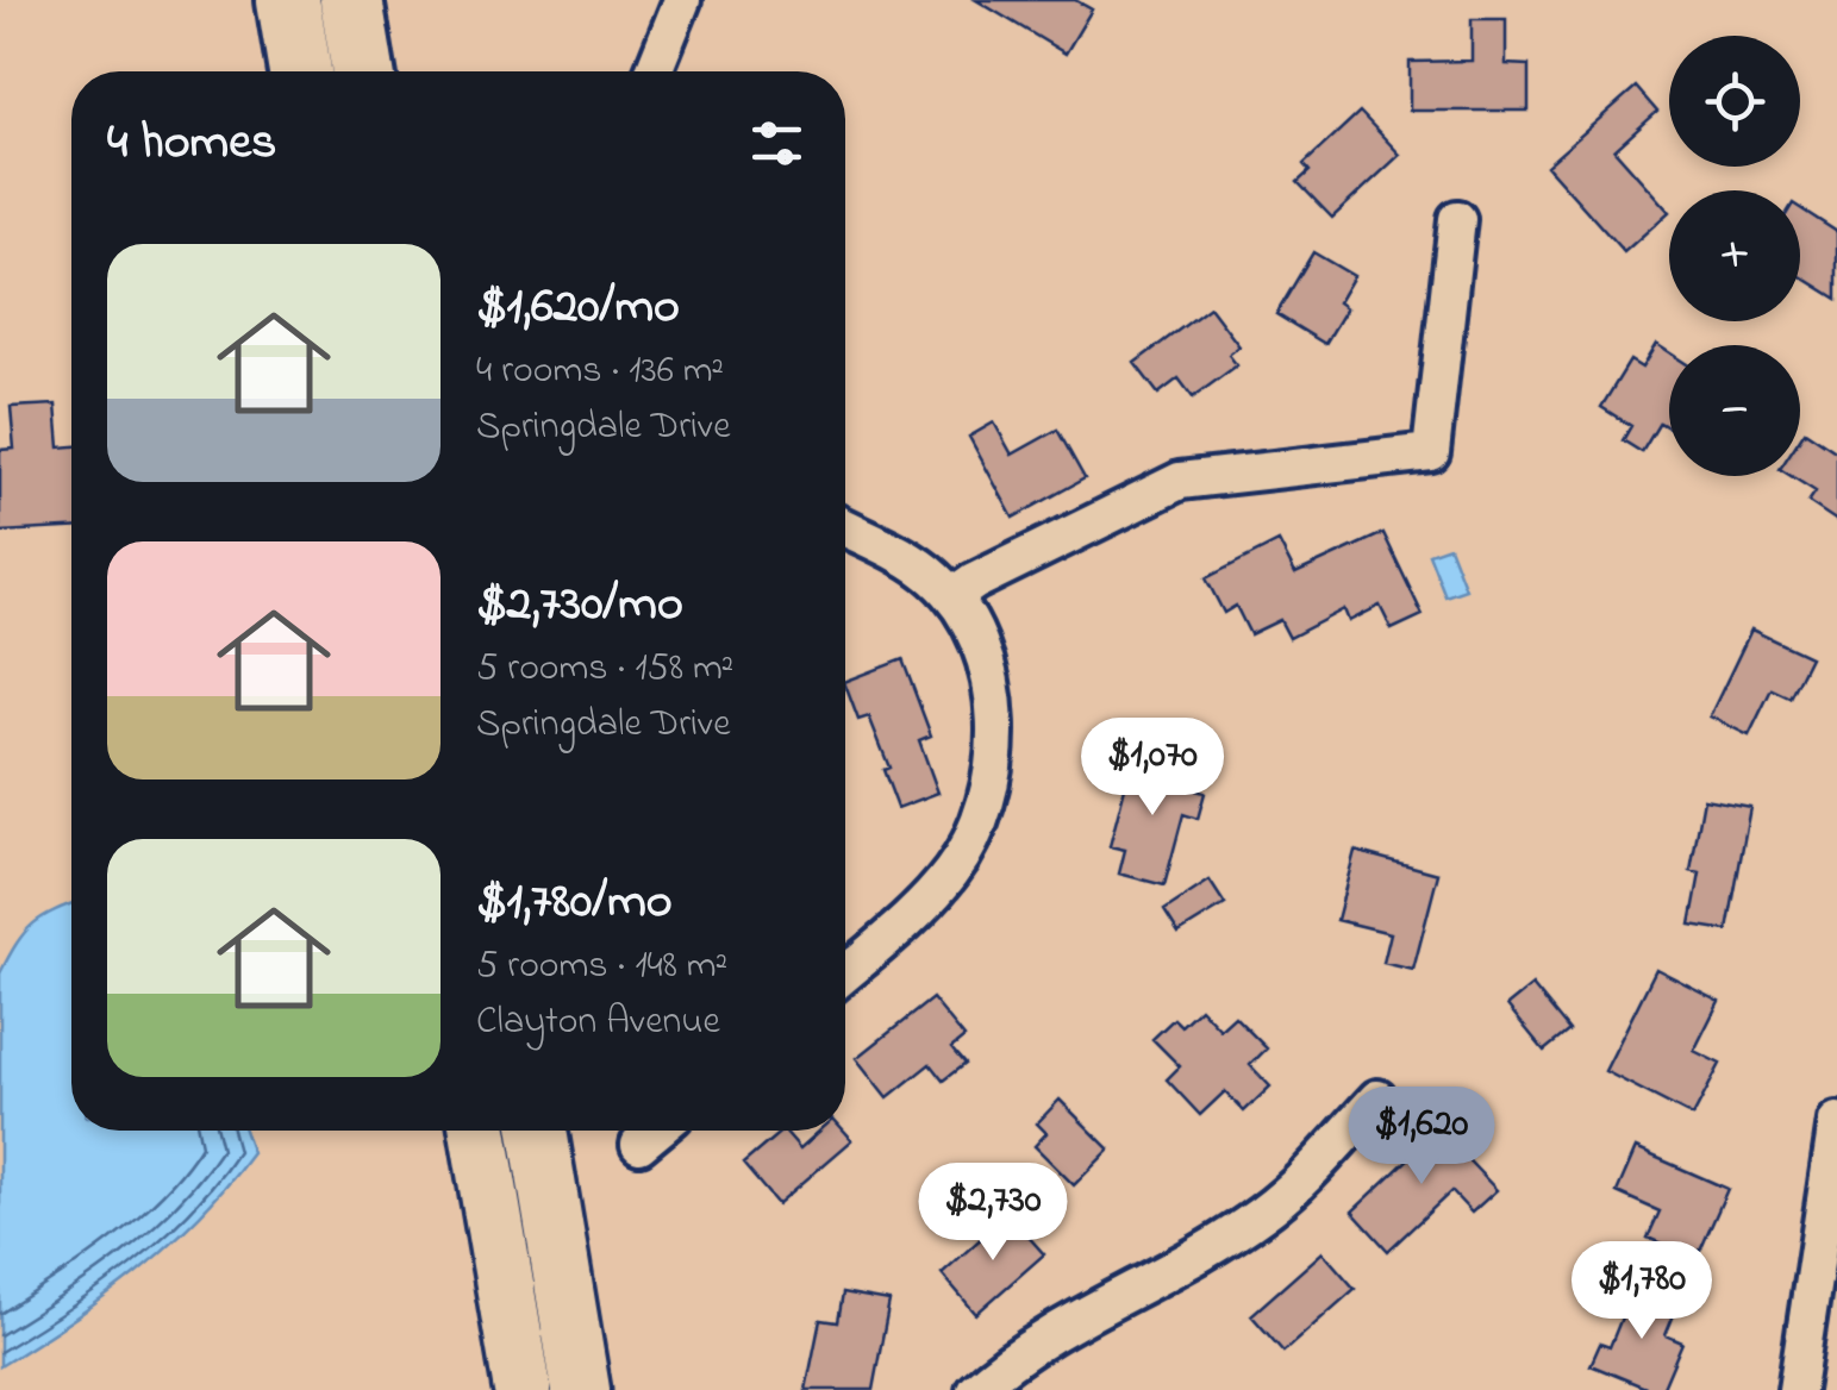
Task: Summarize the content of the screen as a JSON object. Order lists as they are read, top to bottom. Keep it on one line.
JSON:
{"page":{"map_buttons":["+","−"],"heading":"4 homes","list":[{"name":"$1,620/mo","note":"4 rooms · 136 m² · Springdale Drive"},{"name":"$2,730/mo","note":"5 rooms · 158 m² · Springdale Drive"},{"name":"$1,780/mo","note":"5 rooms · 148 m² · Clayton Avenue"}],"price":["$1,070","$1,620","$2,730","$1,780"]}}
